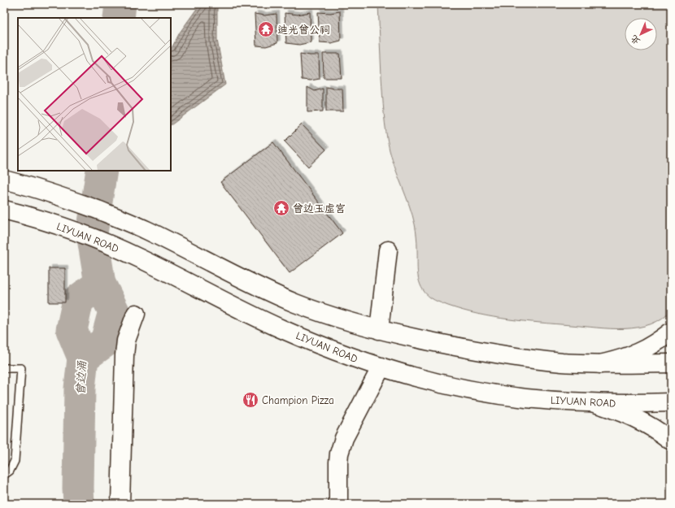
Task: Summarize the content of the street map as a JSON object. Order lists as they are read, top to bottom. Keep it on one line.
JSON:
{"streets":{"street":["LIYUAN ROAD"]},"water":["曾边涌"],"places":{"temple":["迪光曾公祠","曾边玉虚宫"],"restaurant":["Champion Pizza"]},"north":"bottom left"}
